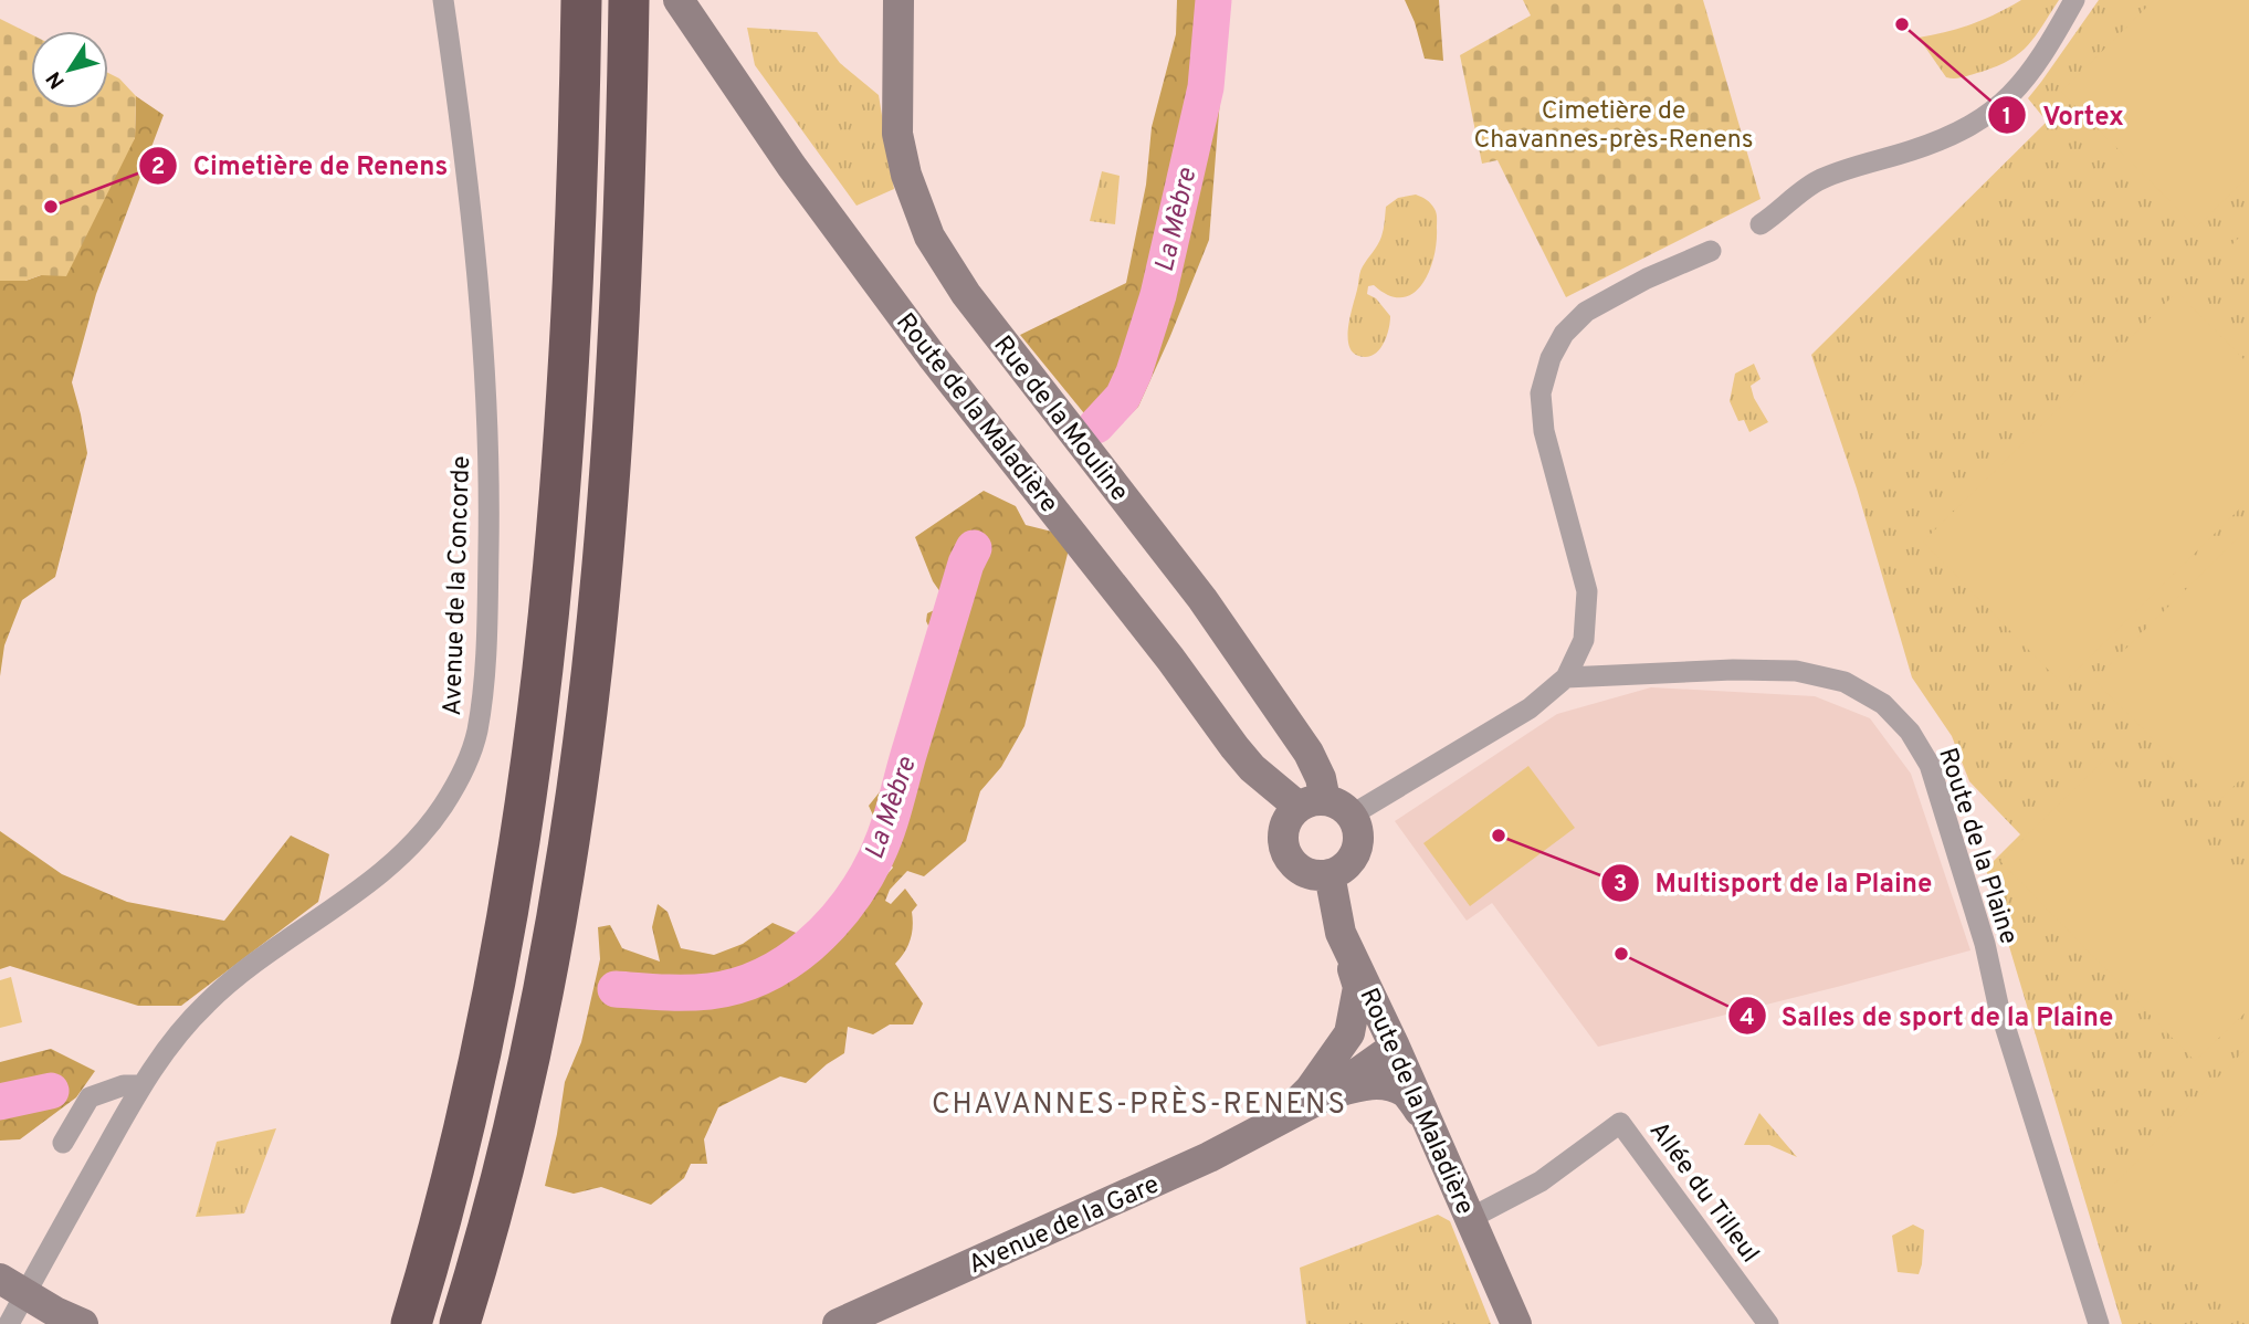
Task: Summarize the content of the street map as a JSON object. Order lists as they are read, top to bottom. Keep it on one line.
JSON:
{"streets":{"street":["Route de la Maladière","Rue de la Mouline","Avenue de la Concorde","Route de la Plaine","Allée du Tilleul","Avenue de la Gare"]},"crossings":[["Route de la Maladière","Rue de la Mouline"],["Route de la Maladière","Allée du Tilleul"],["Route de la Maladière","Avenue de la Gare"]],"districts":["CHAVANNES-PRÈS-RENENS"],"water":["La Mèbre"],"parks":["Cimetière de Chavannes-près-Renens"],"places":["Vortex","Cimetière de Renens","Multisport de la Plaine","Salles de sport de la Plaine"],"north":"bottom left"}
